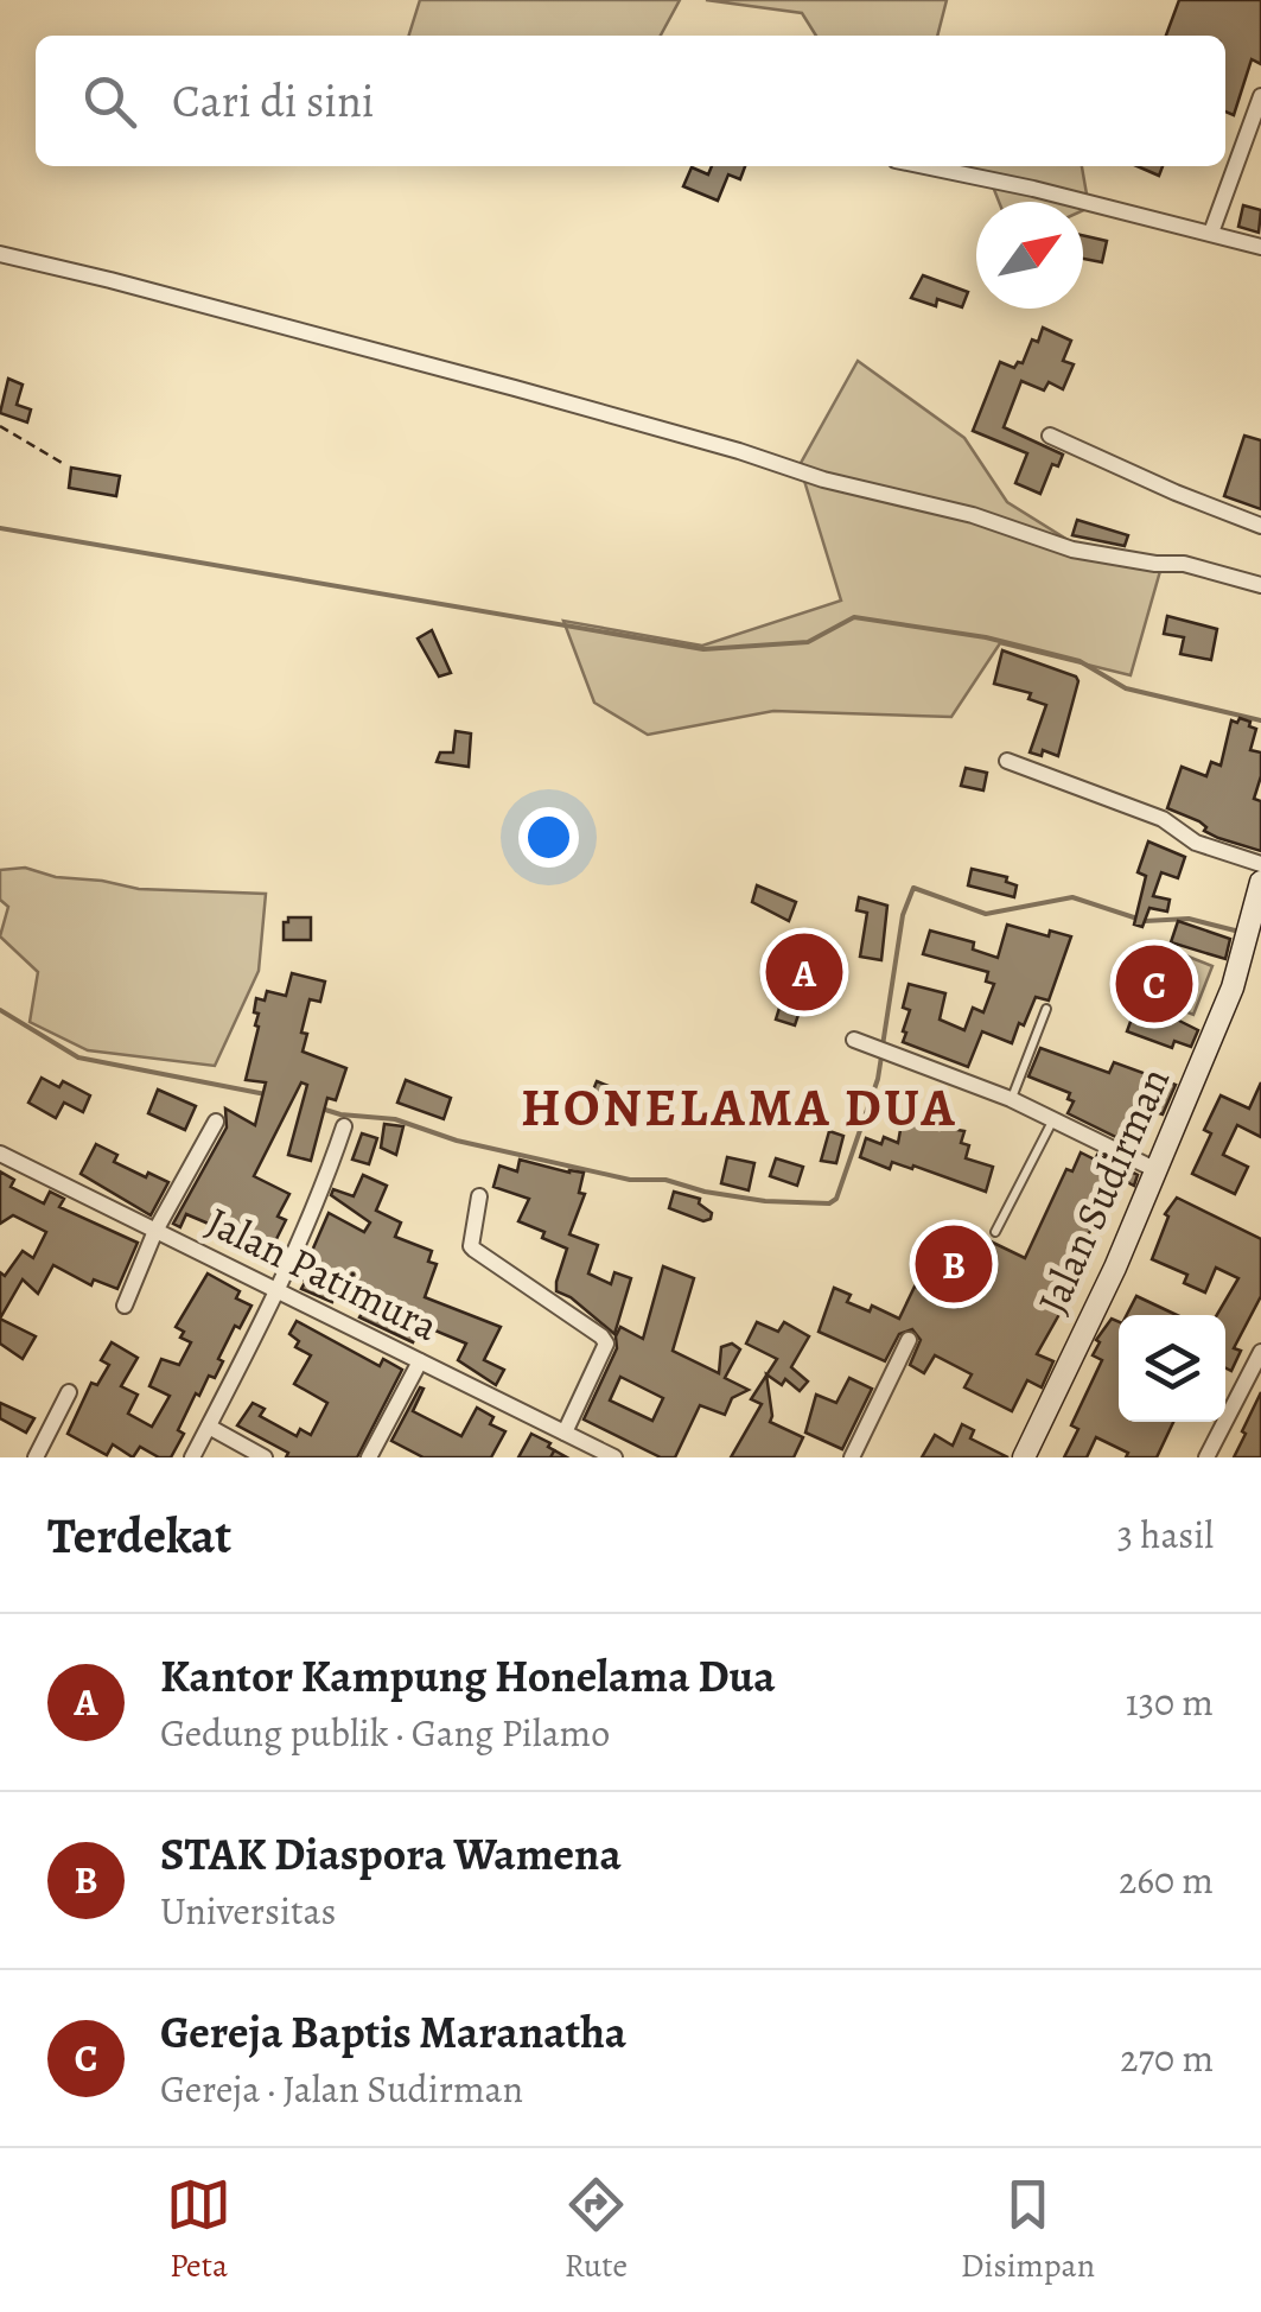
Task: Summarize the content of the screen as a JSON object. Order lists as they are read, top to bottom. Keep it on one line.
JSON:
{"streets":{"street":["Jalan Sudirman","Jalan Patimura"]},"districts":["HONELAMA DUA"],"north":"top right","page":{"search":"Cari di sini","pins":["A","C","B"],"heading":["Terdekat","3 hasil"],"list":[{"mark":"A","name":"Kantor Kampung Honelama Dua","note":"Gedung publik · Gang Pilamo","value":"130 m"},{"mark":"B","name":"STAK Diaspora Wamena","note":"Universitas","value":"260 m"},{"mark":"C","name":"Gereja Baptis Maranatha","note":"Gereja · Jalan Sudirman","value":"270 m"}],"nav":["Peta","Rute","Disimpan"]}}
